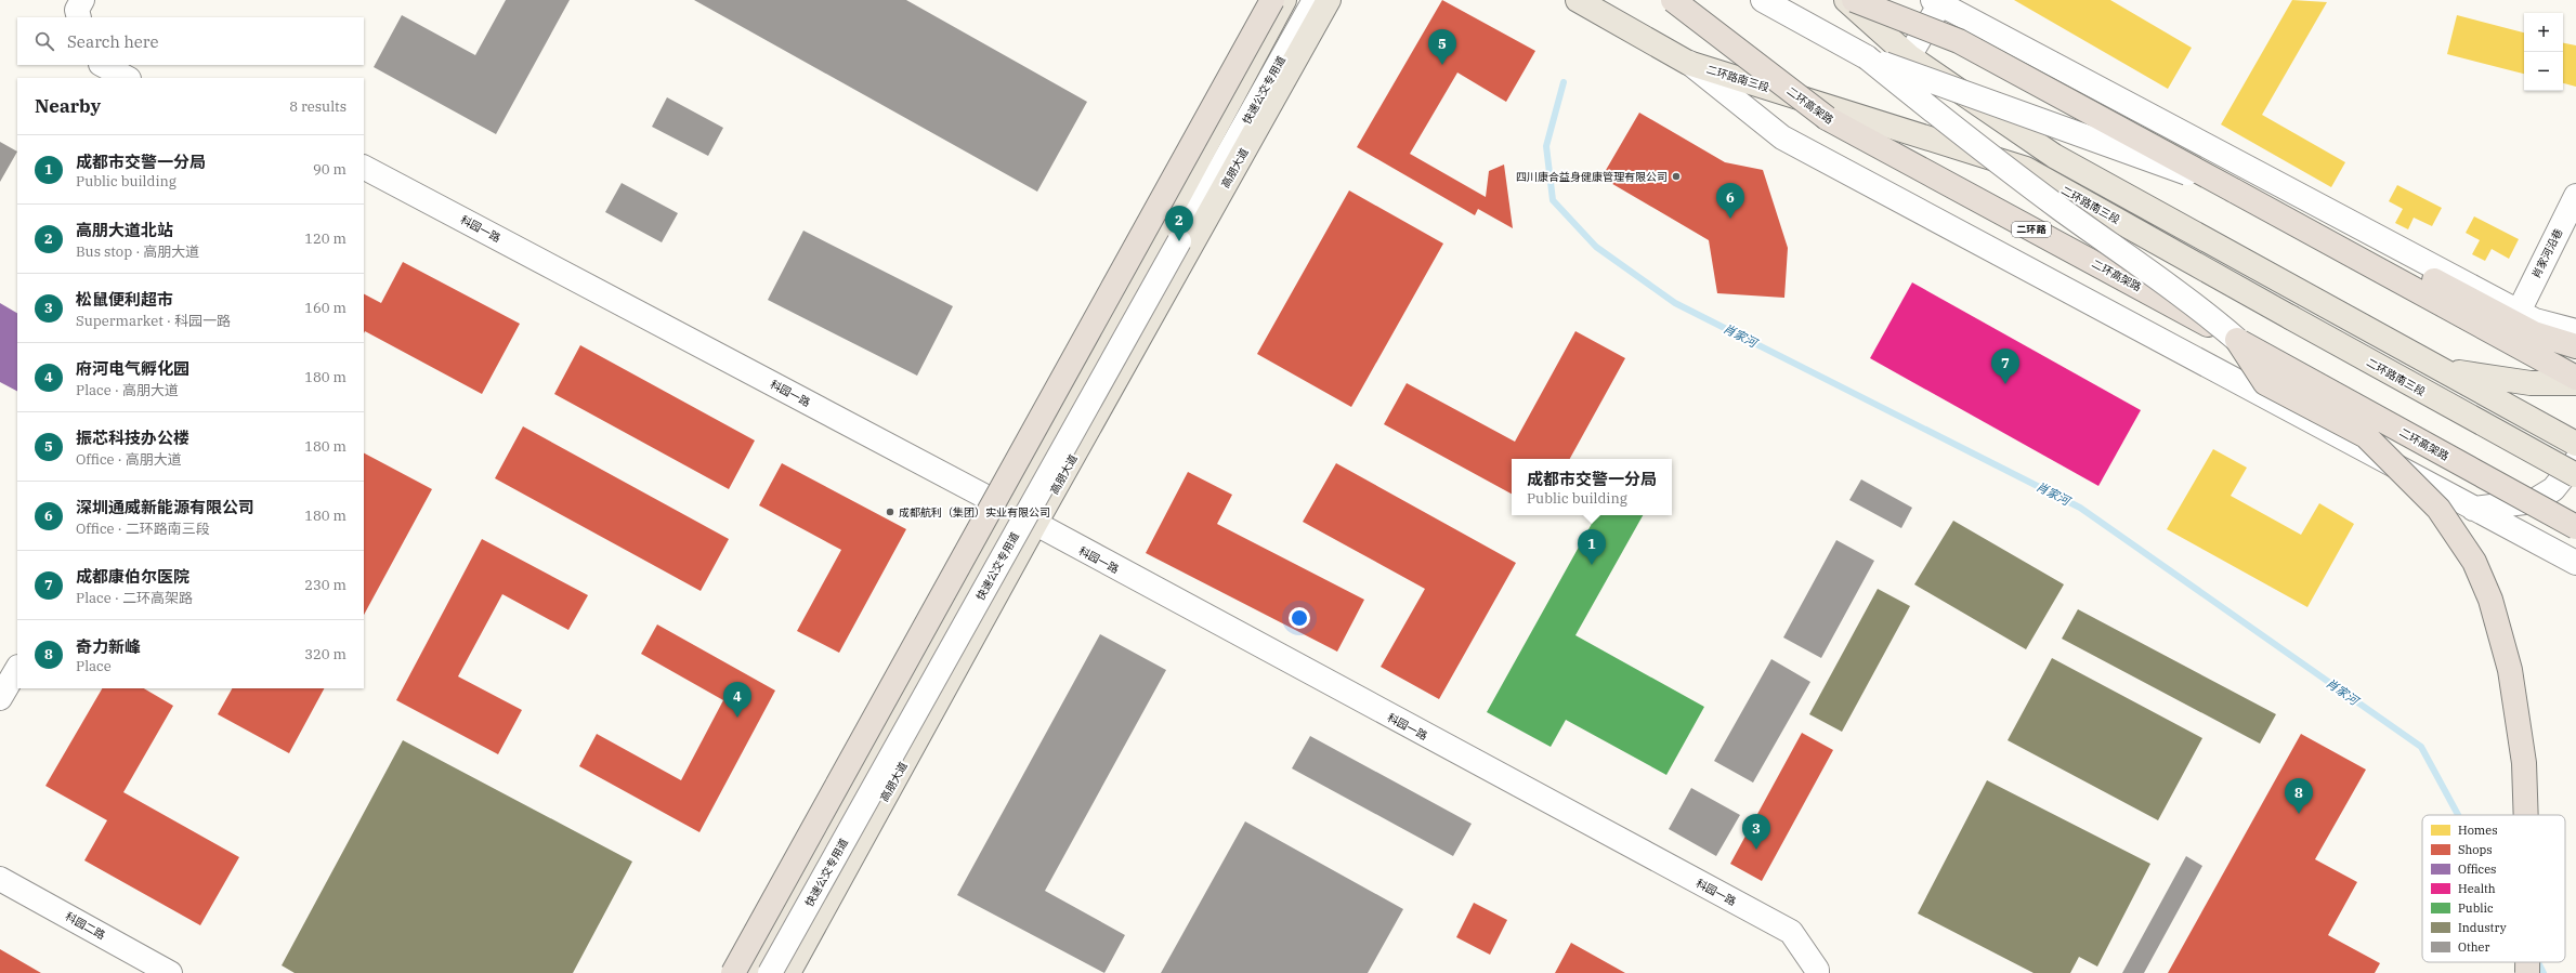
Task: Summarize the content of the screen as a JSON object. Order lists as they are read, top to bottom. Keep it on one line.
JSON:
{"streets":{"highway":["二环高架路","二环路"],"main road":["二环路南三段","高朋大道"],"street":["快速公交专用道","科园一路","肖家河沿巷","科园二路"]},"crossings":[["高朋大道","科园一路"]],"water":["肖家河"],"places":["四川康合益身健康管理有限公司","成都航利（集团）实业有限公司"],"legend":["Homes","Shops","Offices","Health","Public","Industry","Other"],"page":{"map_buttons":["+","−"],"search":"Search here","pins":["5","6","2","7","1","4","8","3"],"heading":["Nearby","8 results"],"list":[{"mark":"1","name":"成都市交警一分局","note":"Public building","value":"90 m"},{"mark":"2","name":"高朋大道北站","note":"Bus stop · 高朋大道","value":"120 m"},{"mark":"3","name":"松鼠便利超市","note":"Supermarket · 科园一路","value":"160 m"},{"mark":"4","name":"府河电气孵化园","note":"Place · 高朋大道","value":"180 m"},{"mark":"5","name":"振芯科技办公楼","note":"Office · 高朋大道","value":"180 m"},{"mark":"6","name":"深圳通威新能源有限公司","note":"Office · 二环路南三段","value":"180 m"},{"mark":"7","name":"成都康伯尔医院","note":"Place · 二环高架路","value":"230 m"},{"mark":"8","name":"奇力新峰","note":"Place","value":"320 m"}],"popup":["成都市交警一分局","Public building"]}}
